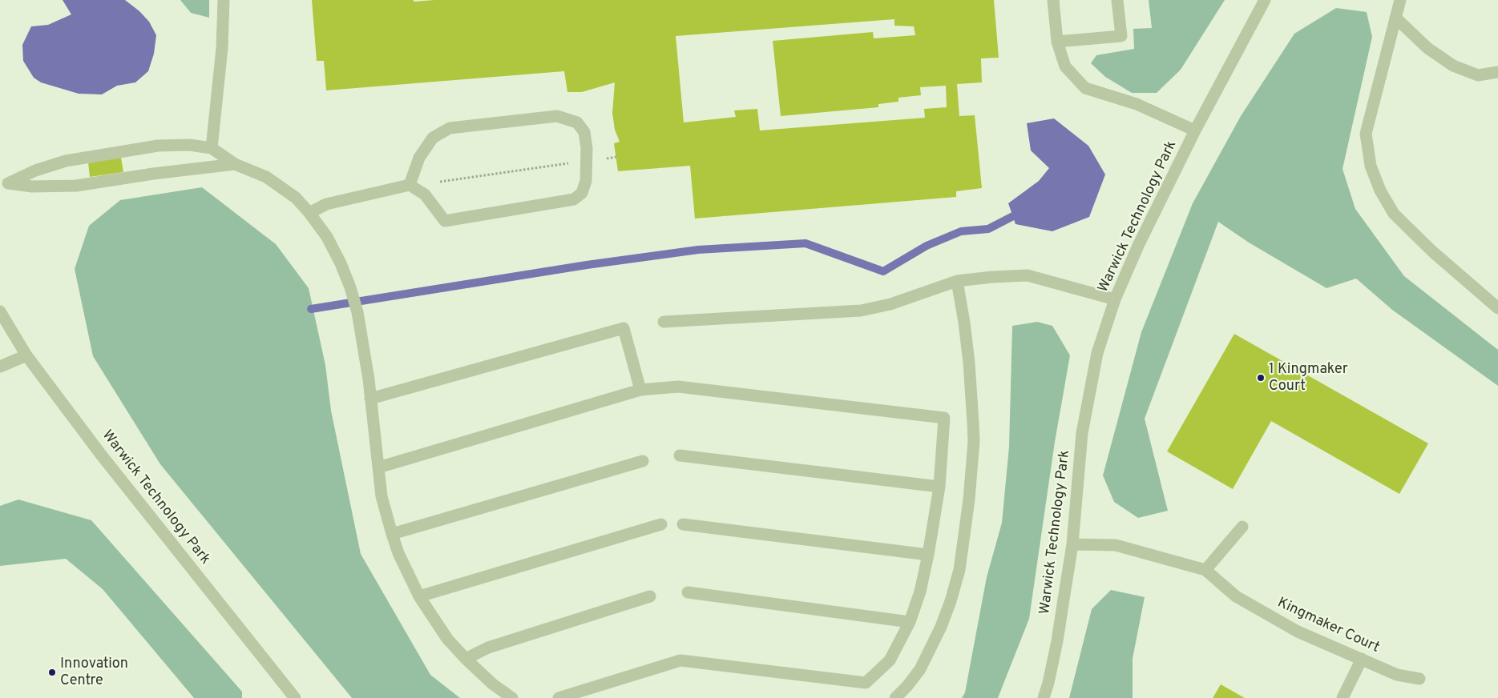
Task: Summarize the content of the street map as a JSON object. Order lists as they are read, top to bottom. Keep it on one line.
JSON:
{"streets":{"street":["Warwick Technology Park","Kingmaker Court"]},"crossings":[["Warwick Technology Park","Kingmaker Court"]],"places":["1 Kingmaker Court","Innovation Centre"]}
